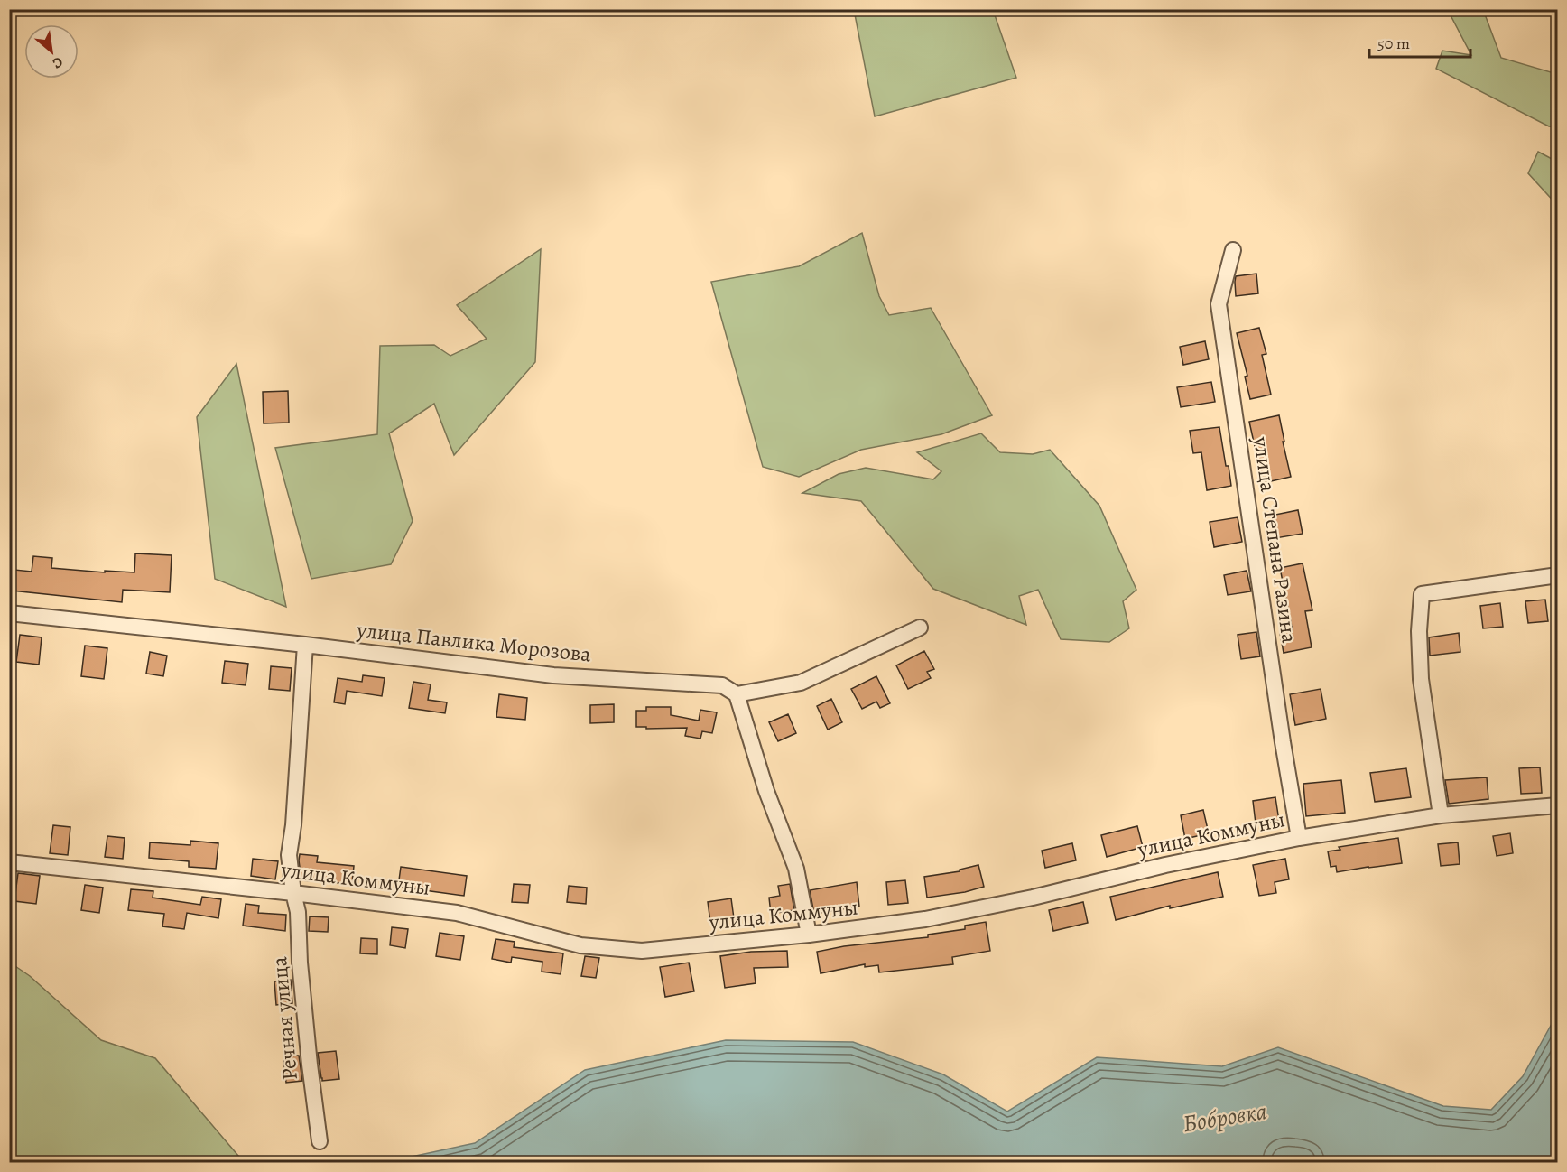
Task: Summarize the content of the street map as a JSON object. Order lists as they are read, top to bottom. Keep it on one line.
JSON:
{"streets":{"street":["улица Степана Разина","улица Павлика Морозова","улица Коммуны","Речная улица"]},"crossings":[["улица Степана Разина","улица Коммуны"],["улица Павлика Морозова","Речная улица"],["улица Коммуны","Речная улица"]],"water":["Бобровка"],"scale_bar":"50 m","north":"bottom right"}
